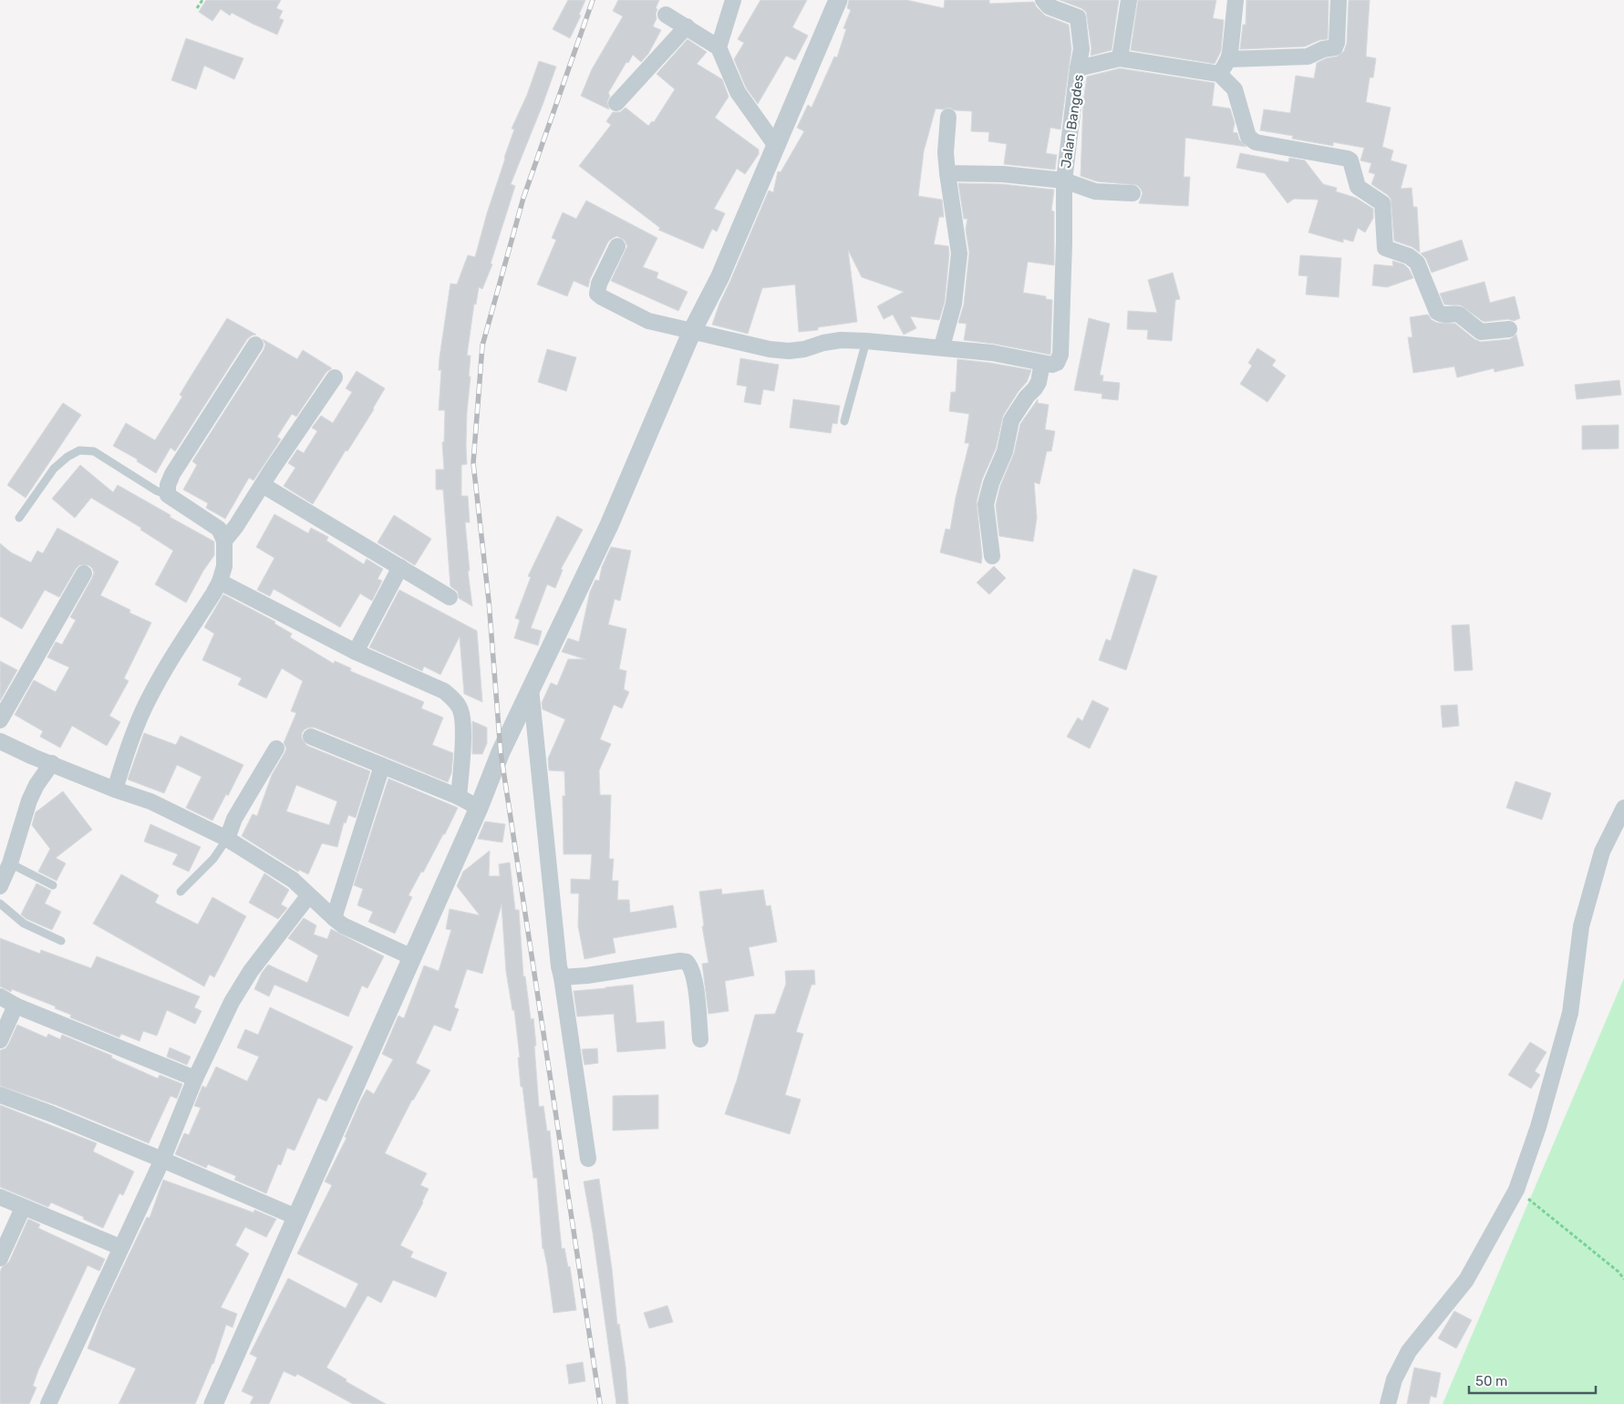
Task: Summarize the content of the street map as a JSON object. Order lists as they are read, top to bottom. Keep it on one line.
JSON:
{"streets":{"street":["Jalan Bangdes"]},"scale_bar":"50 m"}
